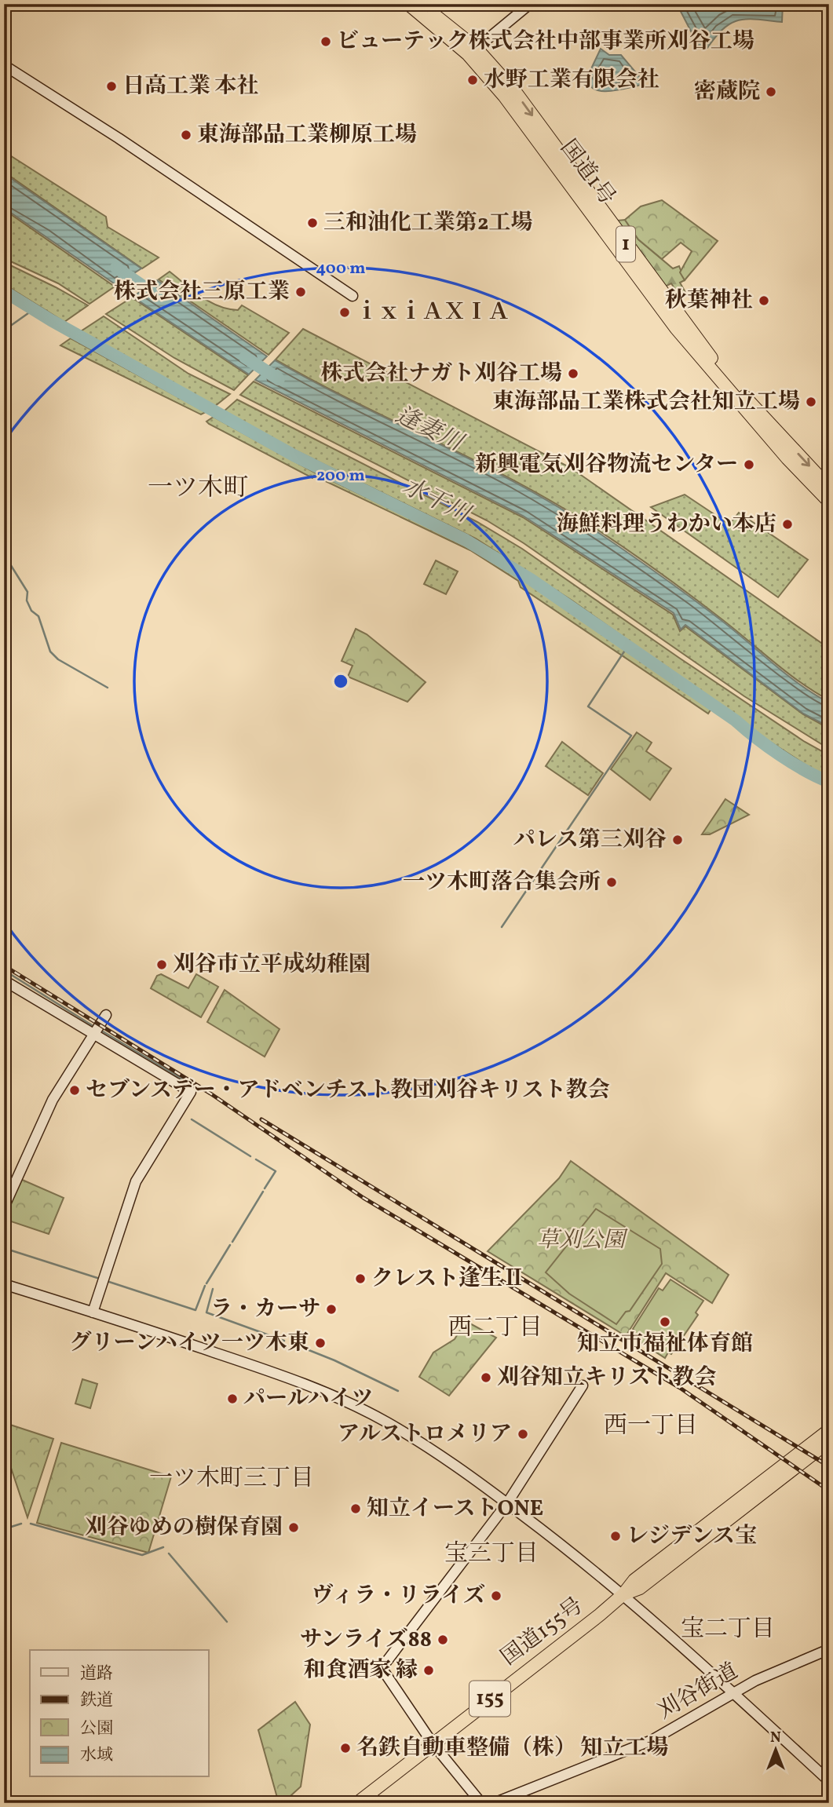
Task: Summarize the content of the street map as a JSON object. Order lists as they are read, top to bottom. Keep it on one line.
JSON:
{"streets":{"highway":["国道1号","1","国道155号","155"],"street":["刈谷街道"]},"districts":["一ツ木町","西二丁目","西一丁目","一ツ木町三丁目","宝三丁目","宝二丁目"],"water":["逢妻川","水干川"],"parks":["草刈公園"],"places":["ビューテック株式会社中部事業所刈谷工場","水野工業有限会社","日高工業 本社","密蔵院","東海部品工業柳原工場","三和油化工業第2工場","株式会社三原工業","秋葉神社","ｉｘｉＡＸＩＡ","株式会社ナガト刈谷工場","東海部品工業株式会社知立工場","新興電気刈谷物流センター","海鮮料理うわかい本店","パレス第三刈谷","一ツ木町落合集会所","刈谷市立平成幼稚園","セブンスデー・アドベンチスト教団刈谷キリスト教会","クレスト逢生Ⅱ","ラ・カーサ","知立市福祉体育館","グリーンハイツ一ツ木東","刈谷知立キリスト教会","パールハイツ","アルストロメリア","知立イーストONE","刈谷ゆめの樹保育園","レジデンス宝","ヴィラ・リライズ","サンライズ88","和食酒家 縁","名鉄自動車整備（株） 知立工場"],"legend":["道路","鉄道","公園","水域"],"north":"top","rings":["400 m","200 m"]}
